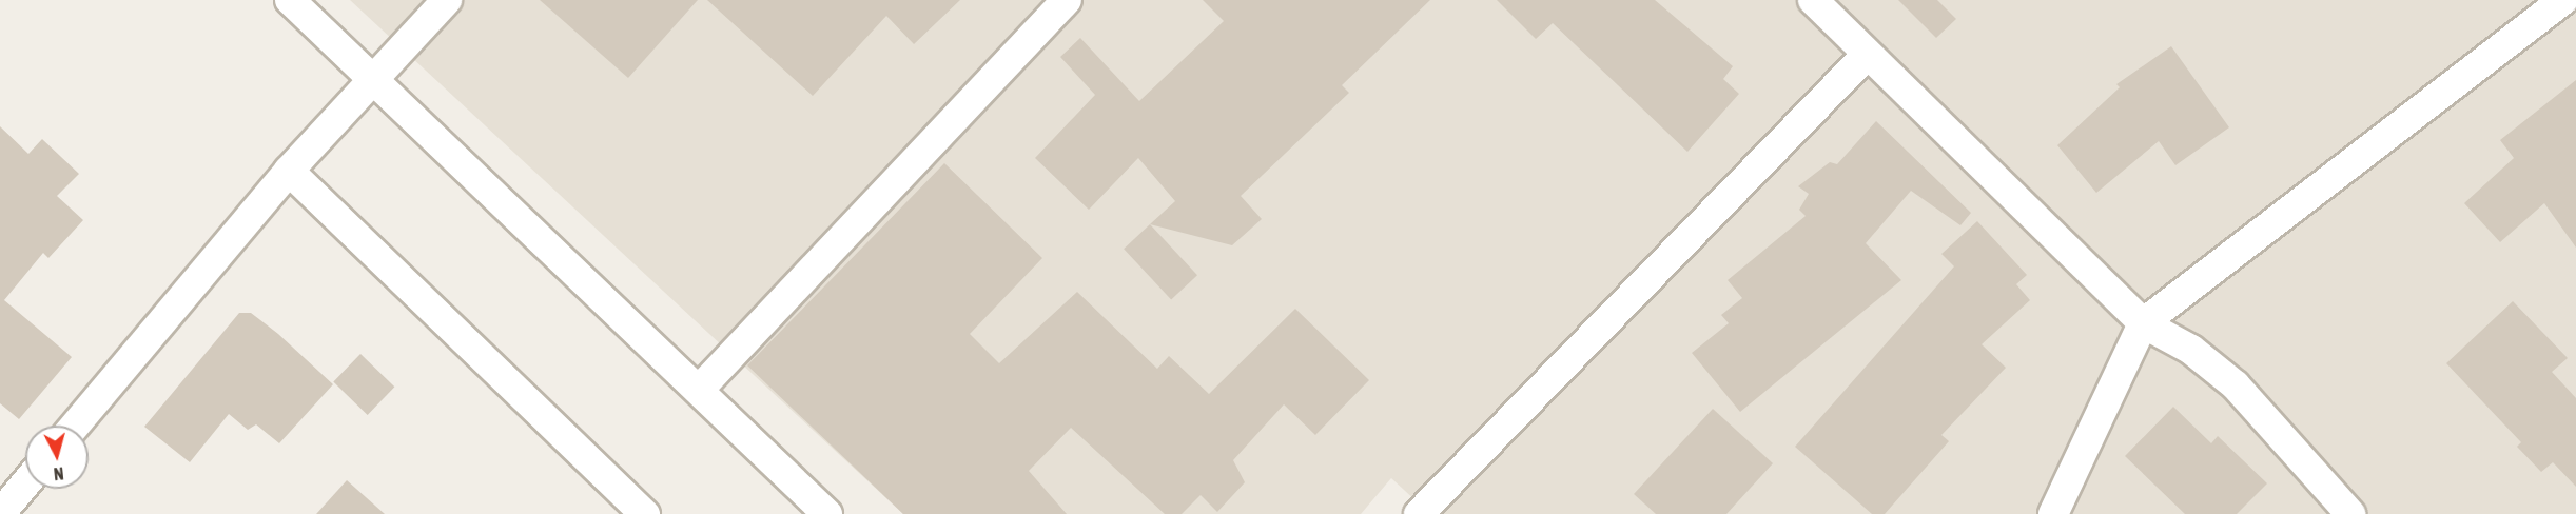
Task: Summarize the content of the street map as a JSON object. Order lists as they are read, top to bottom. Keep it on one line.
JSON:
{"north":"bottom"}
